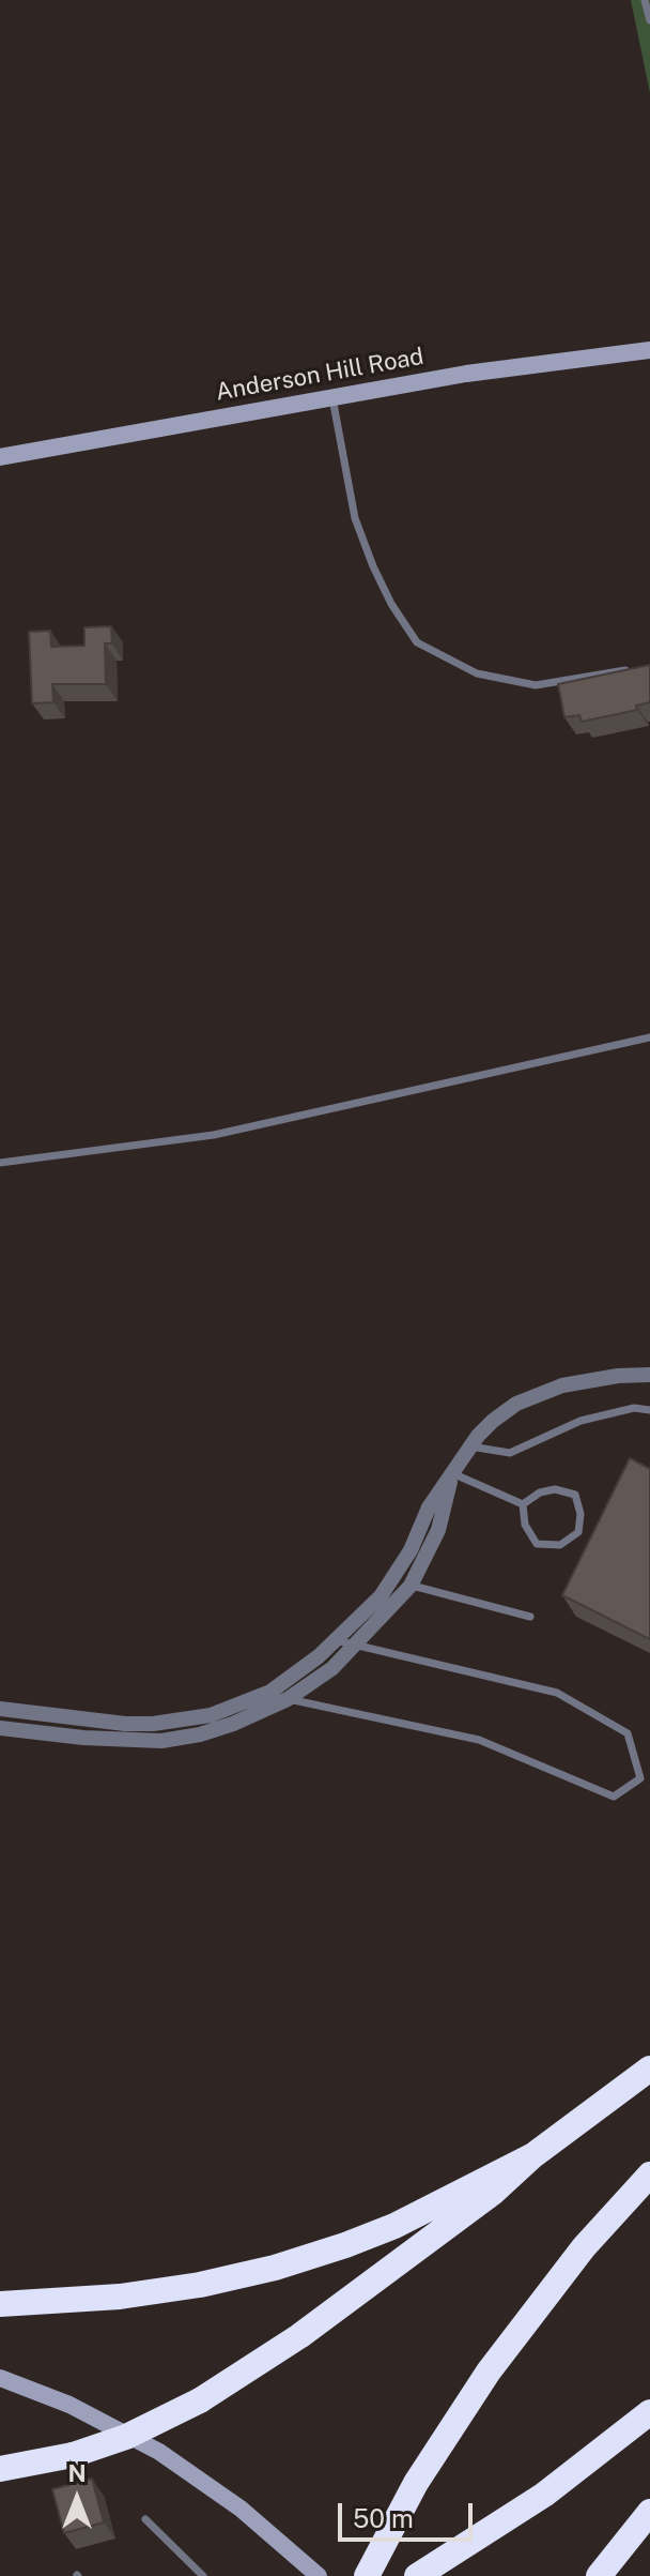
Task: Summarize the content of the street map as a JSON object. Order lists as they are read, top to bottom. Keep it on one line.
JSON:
{"streets":{"main road":["Anderson Hill Road"]},"scale_bar":"50 m","north":"top"}
